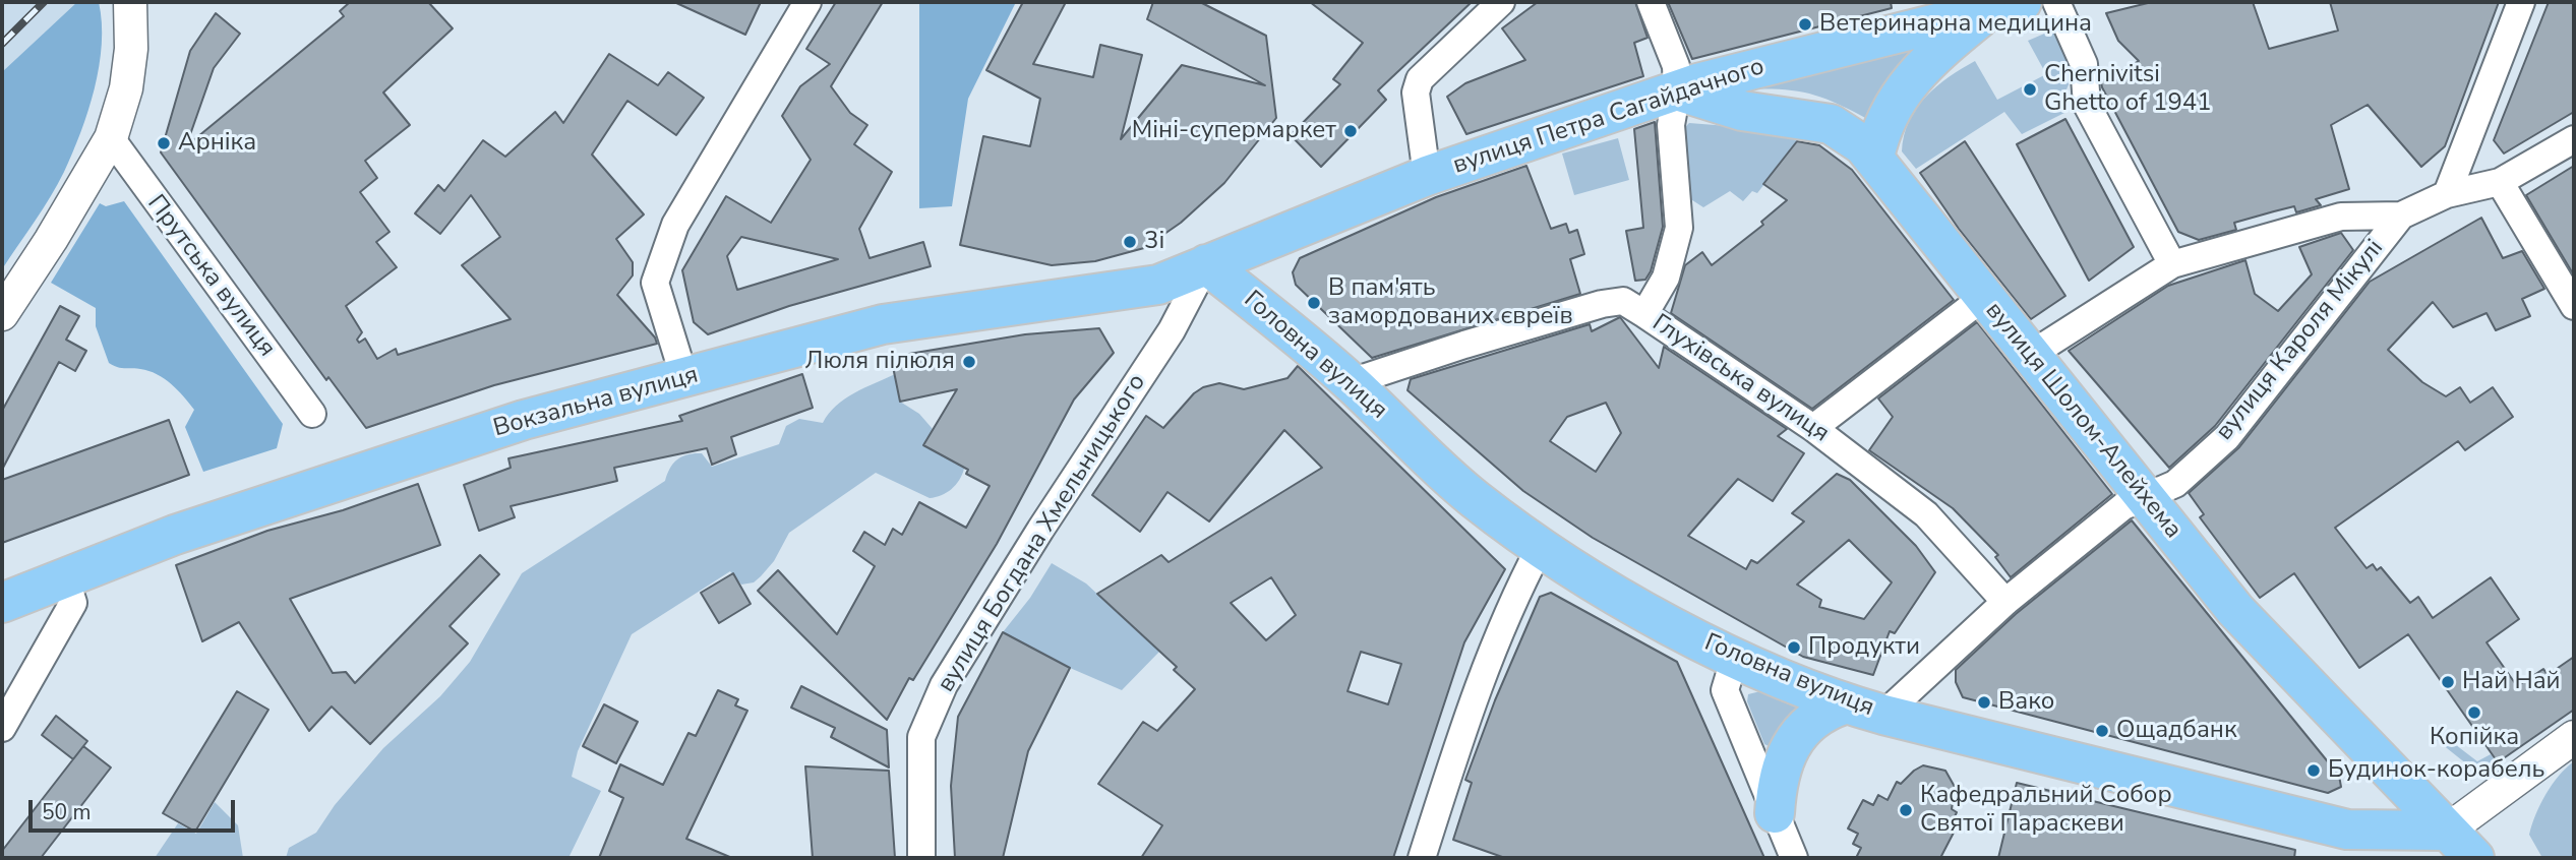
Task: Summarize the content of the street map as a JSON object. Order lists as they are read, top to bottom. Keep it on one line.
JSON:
{"streets":{"main road":["вулиця Петра Сагайдачного","Головна вулиця","Вокзальна вулиця","вулиця Шолом-Алейхема"],"street":["Прутська вулиця","вулиця Кароля Мікулі","Глухівська вулиця","вулиця Богдана Хмельницького"]},"crossings":[["вулиця Петра Сагайдачного","Головна вулиця"],["вулиця Петра Сагайдачного","Глухівська вулиця"],["вулиця Петра Сагайдачного","Вокзальна вулиця"],["вулиця Петра Сагайдачного","вулиця Шолом-Алейхема"],["вулиця Петра Сагайдачного","вулиця Богдана Хмельницького"],["вулиця Кароля Мікулі","Головна вулиця"],["вулиця Кароля Мікулі","Глухівська вулиця"],["вулиця Кароля Мікулі","вулиця Шолом-Алейхема"],["Головна вулиця","Вокзальна вулиця"],["Головна вулиця","вулиця Шолом-Алейхема"],["Головна вулиця","вулиця Богдана Хмельницького"],["Глухівська вулиця","вулиця Шолом-Алейхема"],["Вокзальна вулиця","вулиця Богдана Хмельницького"]],"places":["Ветеринарна медицина","Chernivitsi Ghetto of 1941","Міні-супермаркет","Арніка","3і","В пам'ять замордованих євреїв","Люля пілюля","Продукти","Най Най","Вако","Копійка","Ощадбанк","Будинок-корабель","Кафедральний Собор Святої Параскеви"],"scale_bar":"50 m"}
